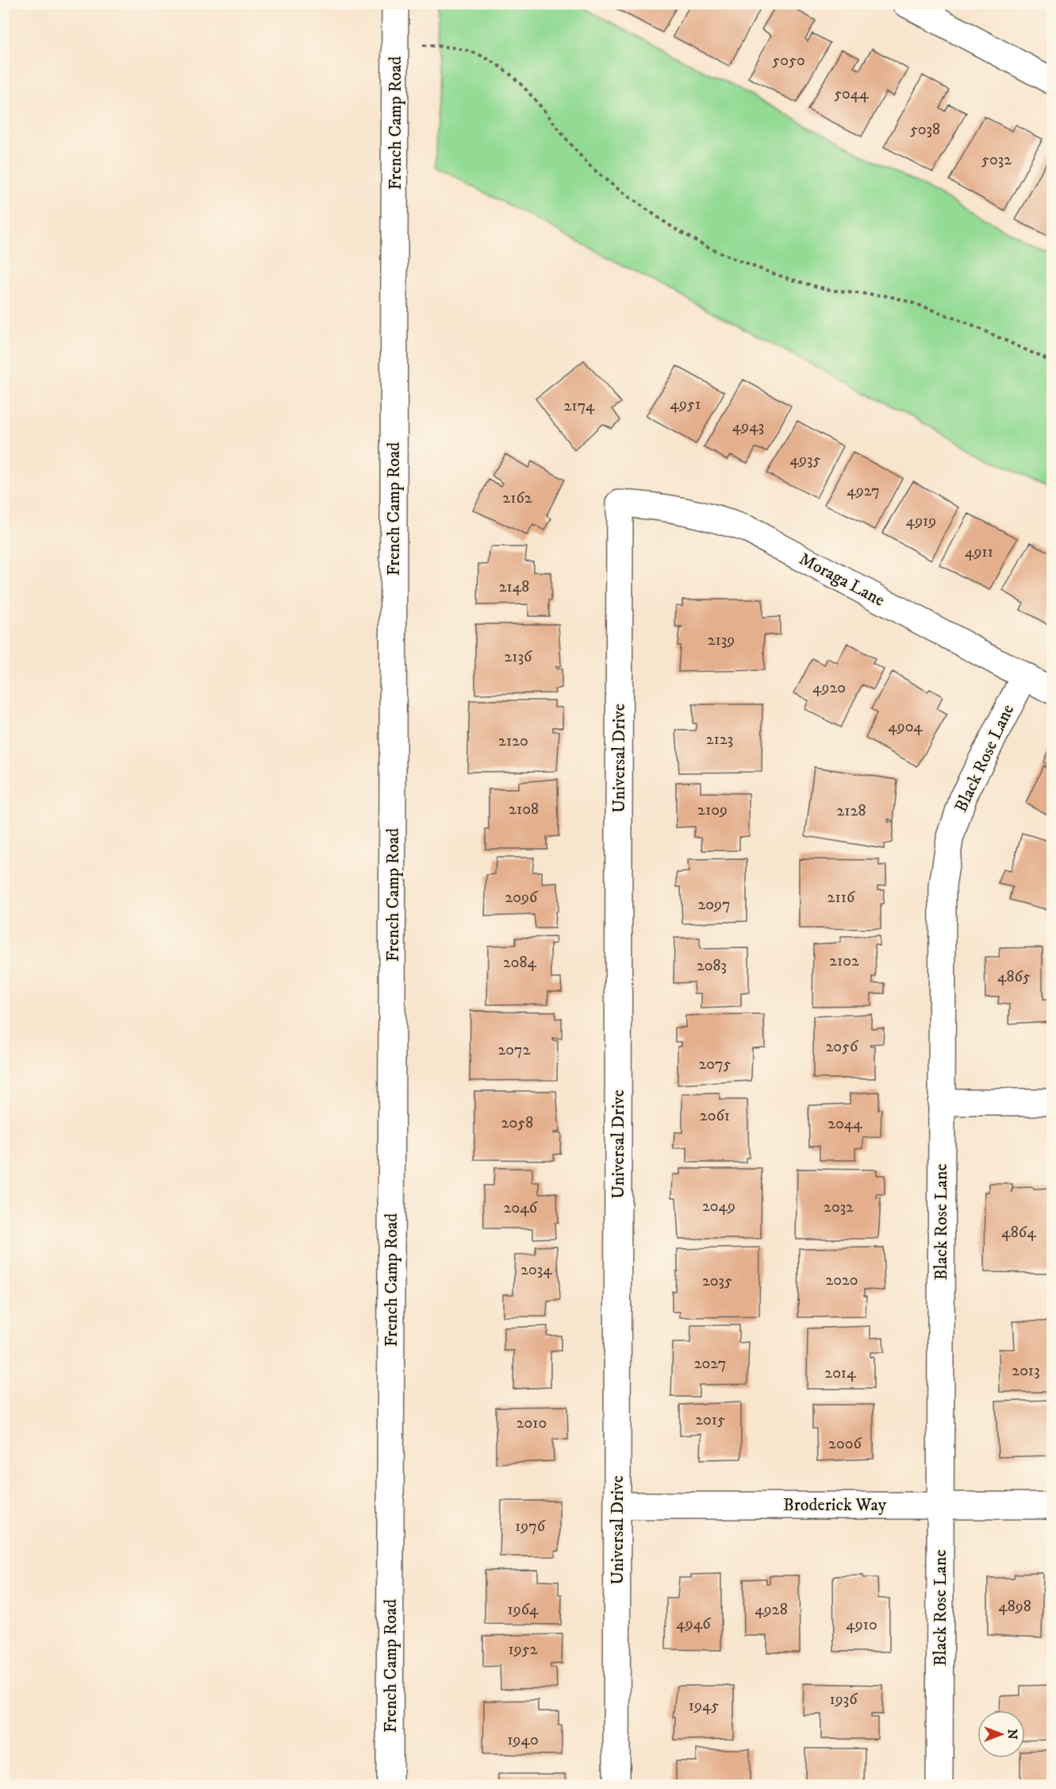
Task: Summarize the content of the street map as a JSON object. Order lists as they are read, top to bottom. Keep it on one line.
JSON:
{"streets":{"street":["French Camp Road","Moraga Lane","Universal Drive","Black Rose Lane","Broderick Way"]},"crossings":[["Moraga Lane","Universal Drive"],["Moraga Lane","Black Rose Lane"],["Universal Drive","Broderick Way"],["Black Rose Lane","Broderick Way"]],"house_numbers":["5050","5044","5038","5032","4951","2174","4943","4935","4927","2162","4919","4911","2148","2139","2136","4920","4904","2123","2120","2108","2109","2128","2096","2116","2097","2102","2084","2083","4865","2056","2072","2075","2061","2058","2044","2049","2032","2046","4864","2034","2020","2035","2027","2013","2014","2015","2010","2006","1976","4898","1964","4928","4946","4910","1952","1936","1945","1940"],"north":"right"}
